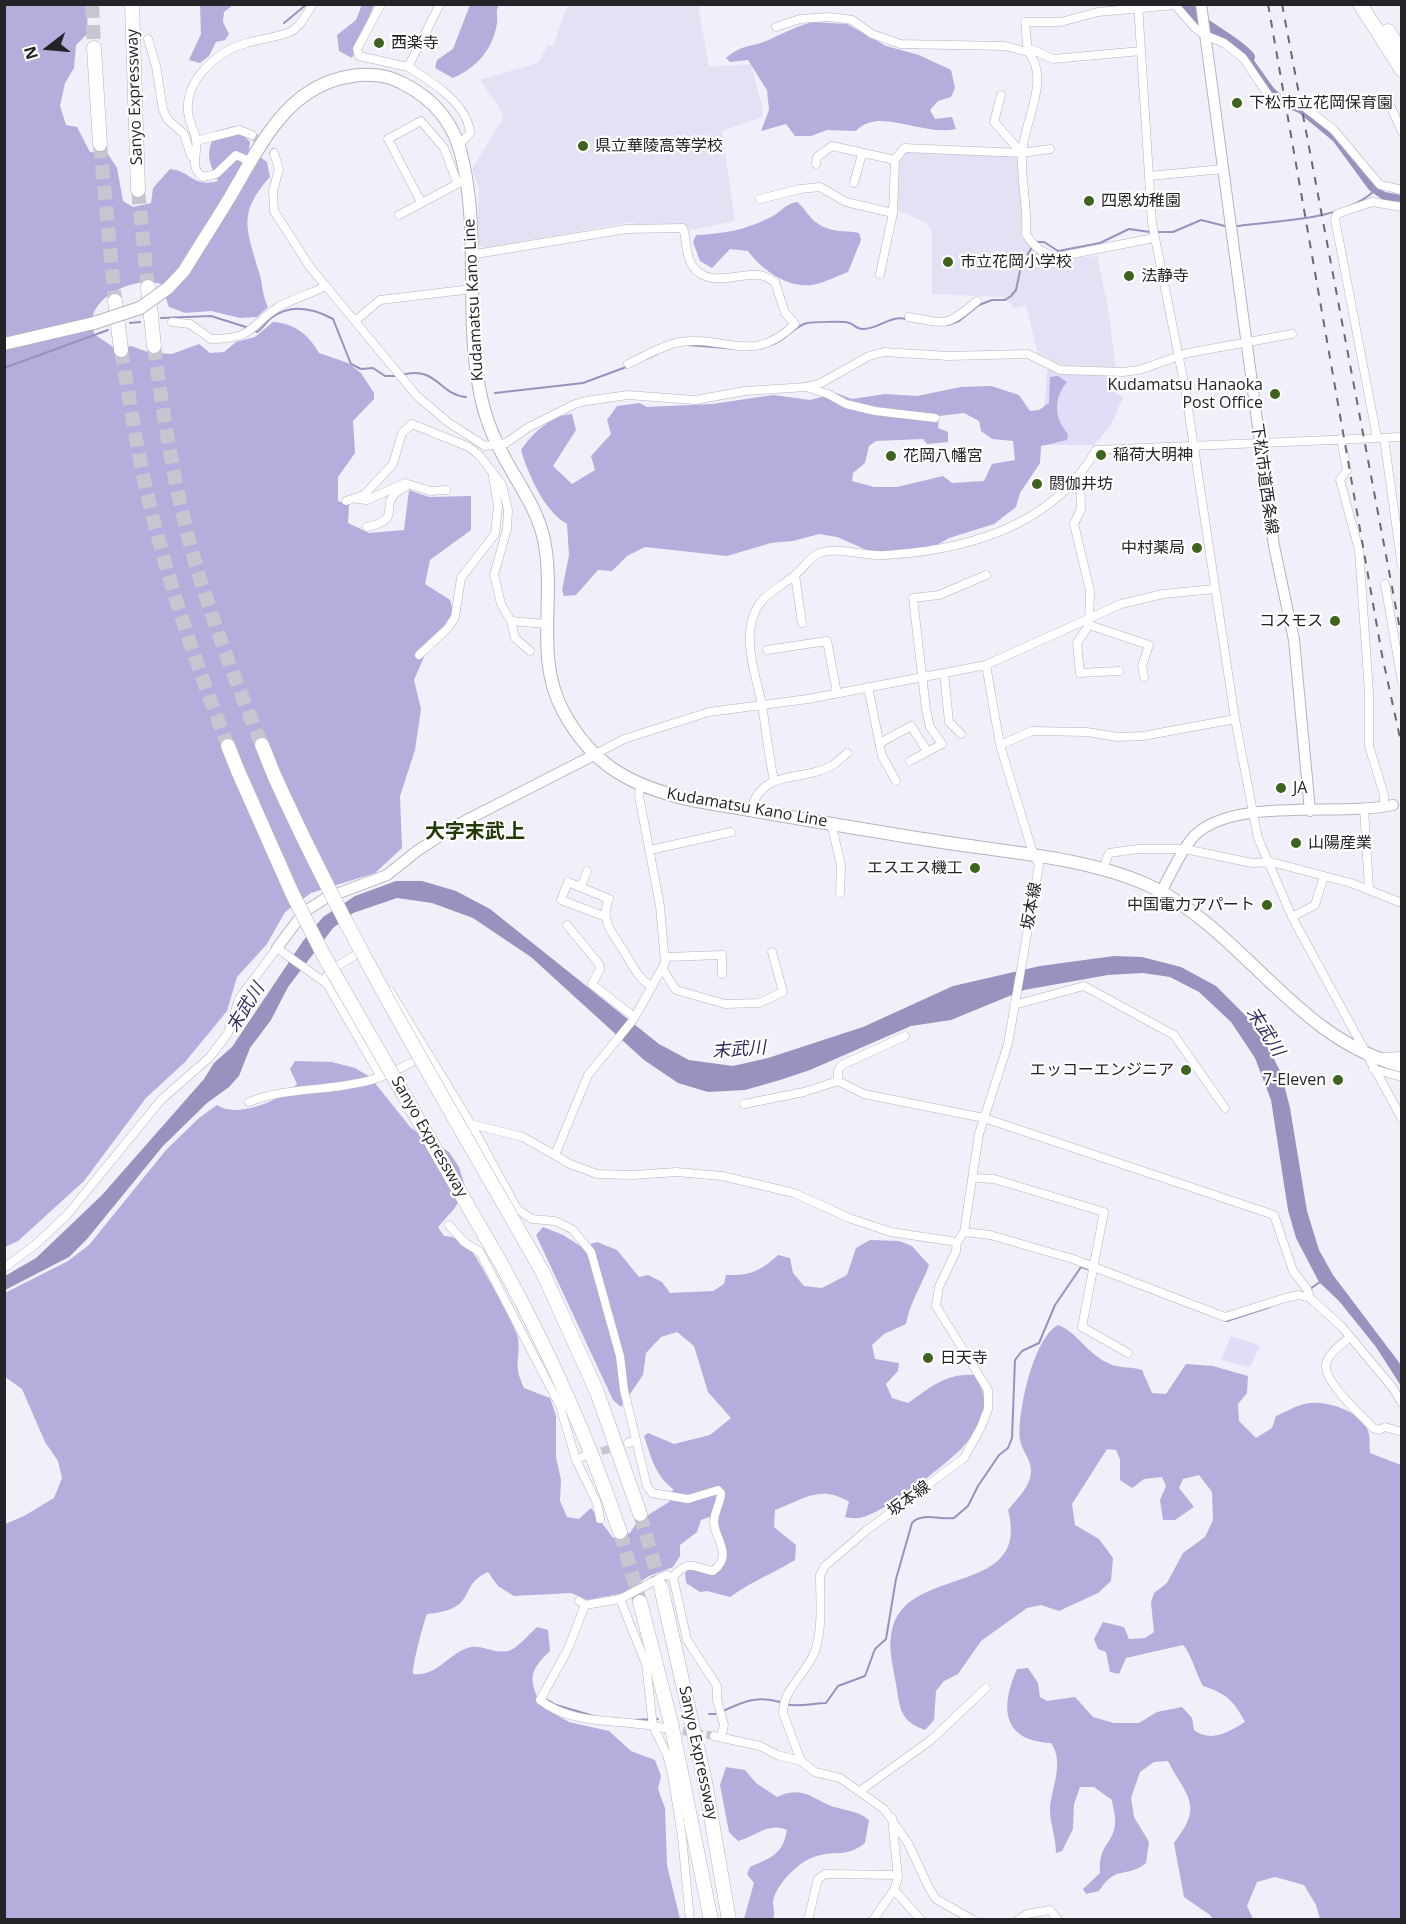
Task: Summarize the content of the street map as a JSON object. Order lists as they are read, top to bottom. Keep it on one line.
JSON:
{"streets":{"highway":["Sanyo Expressway"],"main road":["Kudamatsu Kano Line"],"street":["下松市道西条線","坂本線"]},"crossings":[["Kudamatsu Kano Line","坂本線"]],"districts":["大字末武上"],"water":["末武川"],"places":["西楽寺","下松市立花岡保育園","県立華陵高等学校","四恩幼稚園","市立花岡小学校","法静寺","Kudamatsu Hanaoka Post Office","稲荷大明神","花岡八幡宮","閼伽井坊","中村薬局","コスモス","JA","山陽産業","エスエス機工","中国電力アパート","エッコーエンジニア","7-Eleven","日天寺"],"north":"left"}
